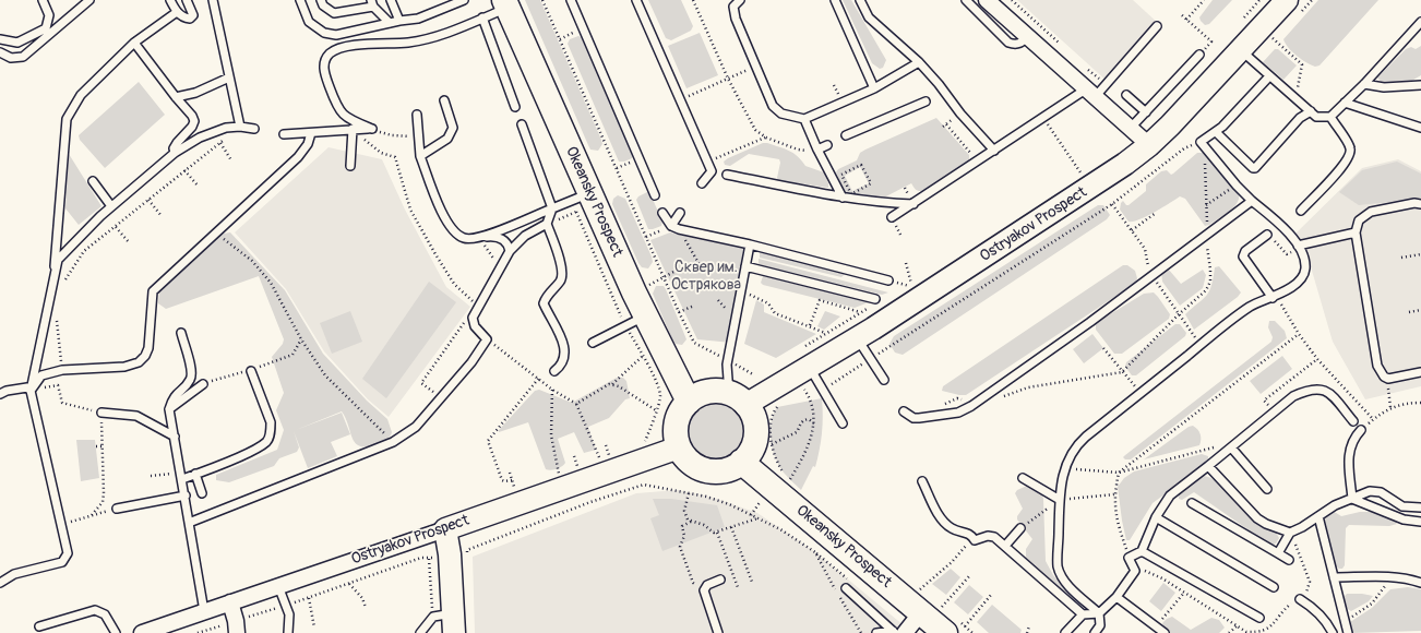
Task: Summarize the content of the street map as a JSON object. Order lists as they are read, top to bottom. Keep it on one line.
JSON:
{"streets":{"main road":["Okeansky Prospect","Ostryakov Prospect"]},"crossings":[["Okeansky Prospect","Ostryakov Prospect"]],"parks":["Сквер им. Острякова"]}
